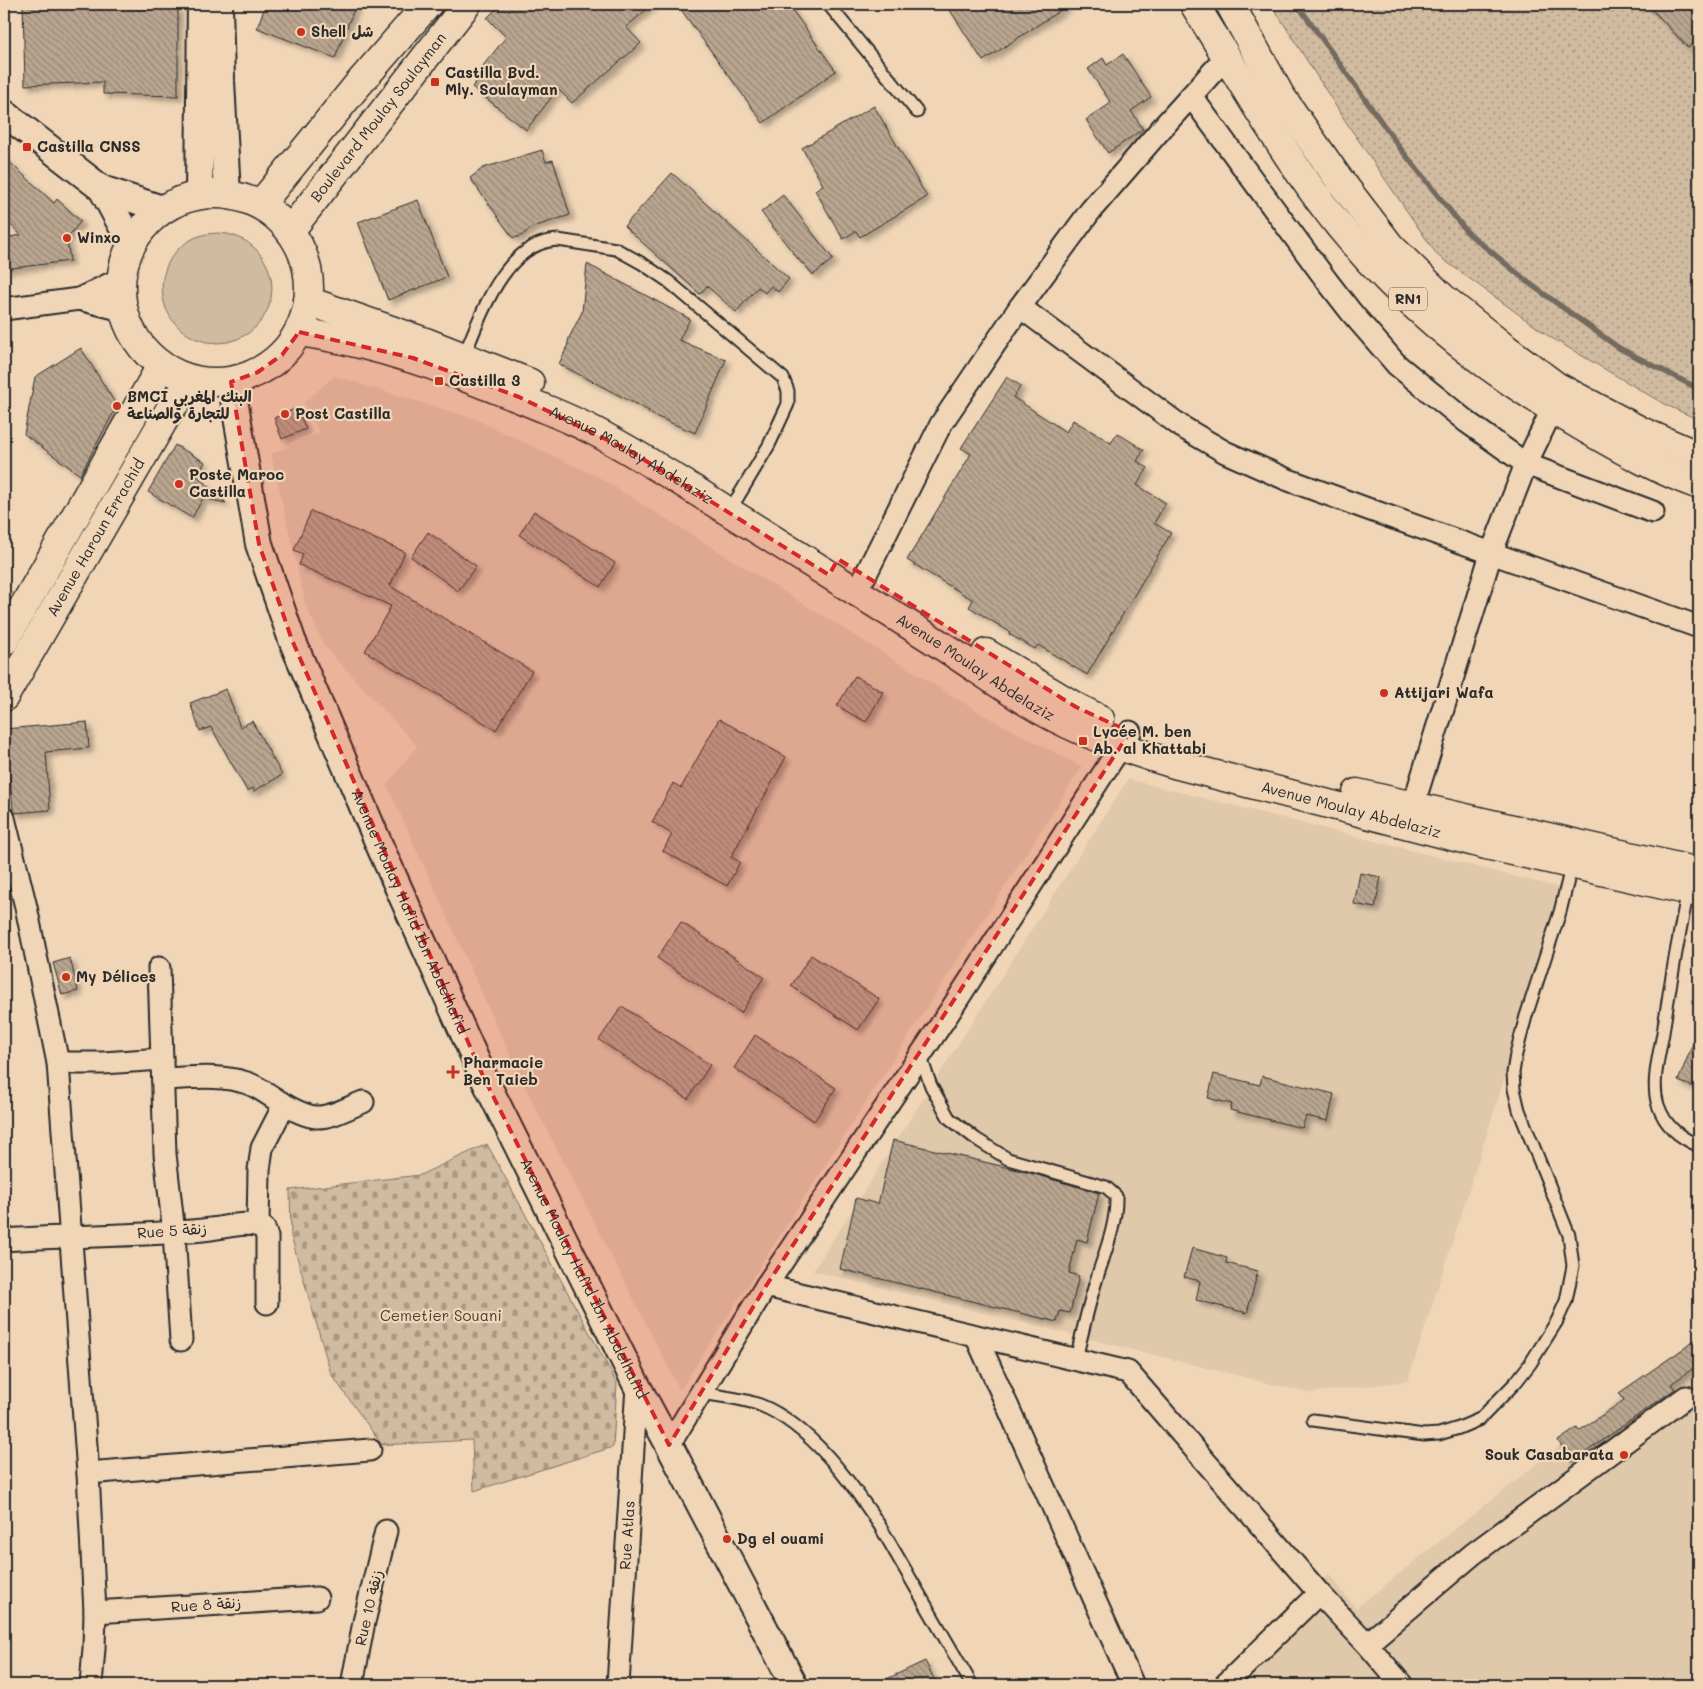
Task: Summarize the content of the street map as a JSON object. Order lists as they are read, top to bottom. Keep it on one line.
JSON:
{"streets":{"main road":["Boulevard Moulay Soulayman","RN1","Avenue Moulay Abdelaziz","Avenue Haroun Errachid"],"street":["Avenue Moulay Hafid Ibn Abdelhafid","Rue 5 زنقة","Rue Atlas","Rue 8 زنقة","Rue 10 زنقة"]},"crossings":[["Avenue Moulay Hafid Ibn Abdelhafid","Rue Atlas"]],"parks":["Cemetier Souani"],"places":{"other":["Shell شل","Winxo","BMCI البنك المغربي للتجارة والصناعة","Post Castilla","Poste Maroc Castilla","Attijari Wafa","My Délices","Souk Casabarata","Dg el ouami"],"transit":["Castilla Bvd. Mly. Soulayman","Castilla CNSS","Castilla 3","Lycée M. ben Ab. al Khattabi"],"health":["Pharmacie Ben Taieb"]}}
